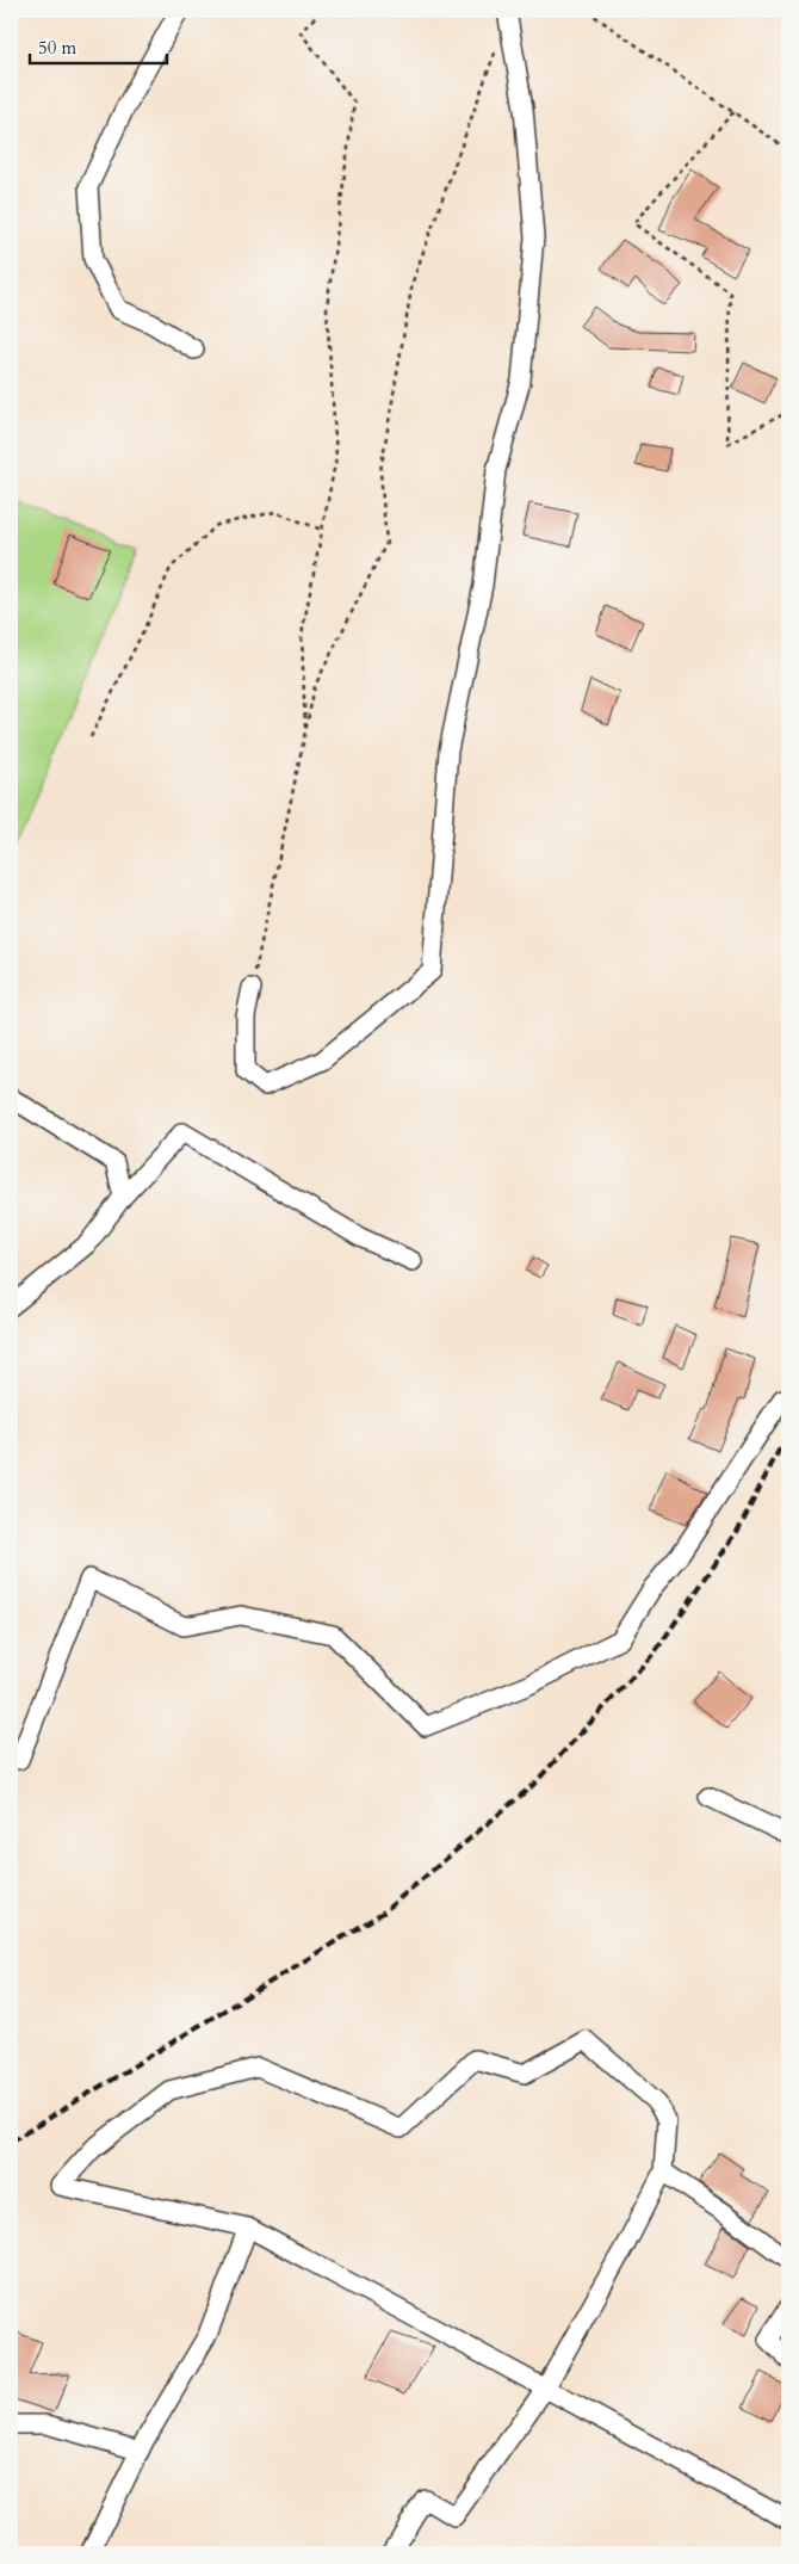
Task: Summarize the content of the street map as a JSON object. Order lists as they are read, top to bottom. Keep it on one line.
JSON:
{"scale_bar":"50 m"}
